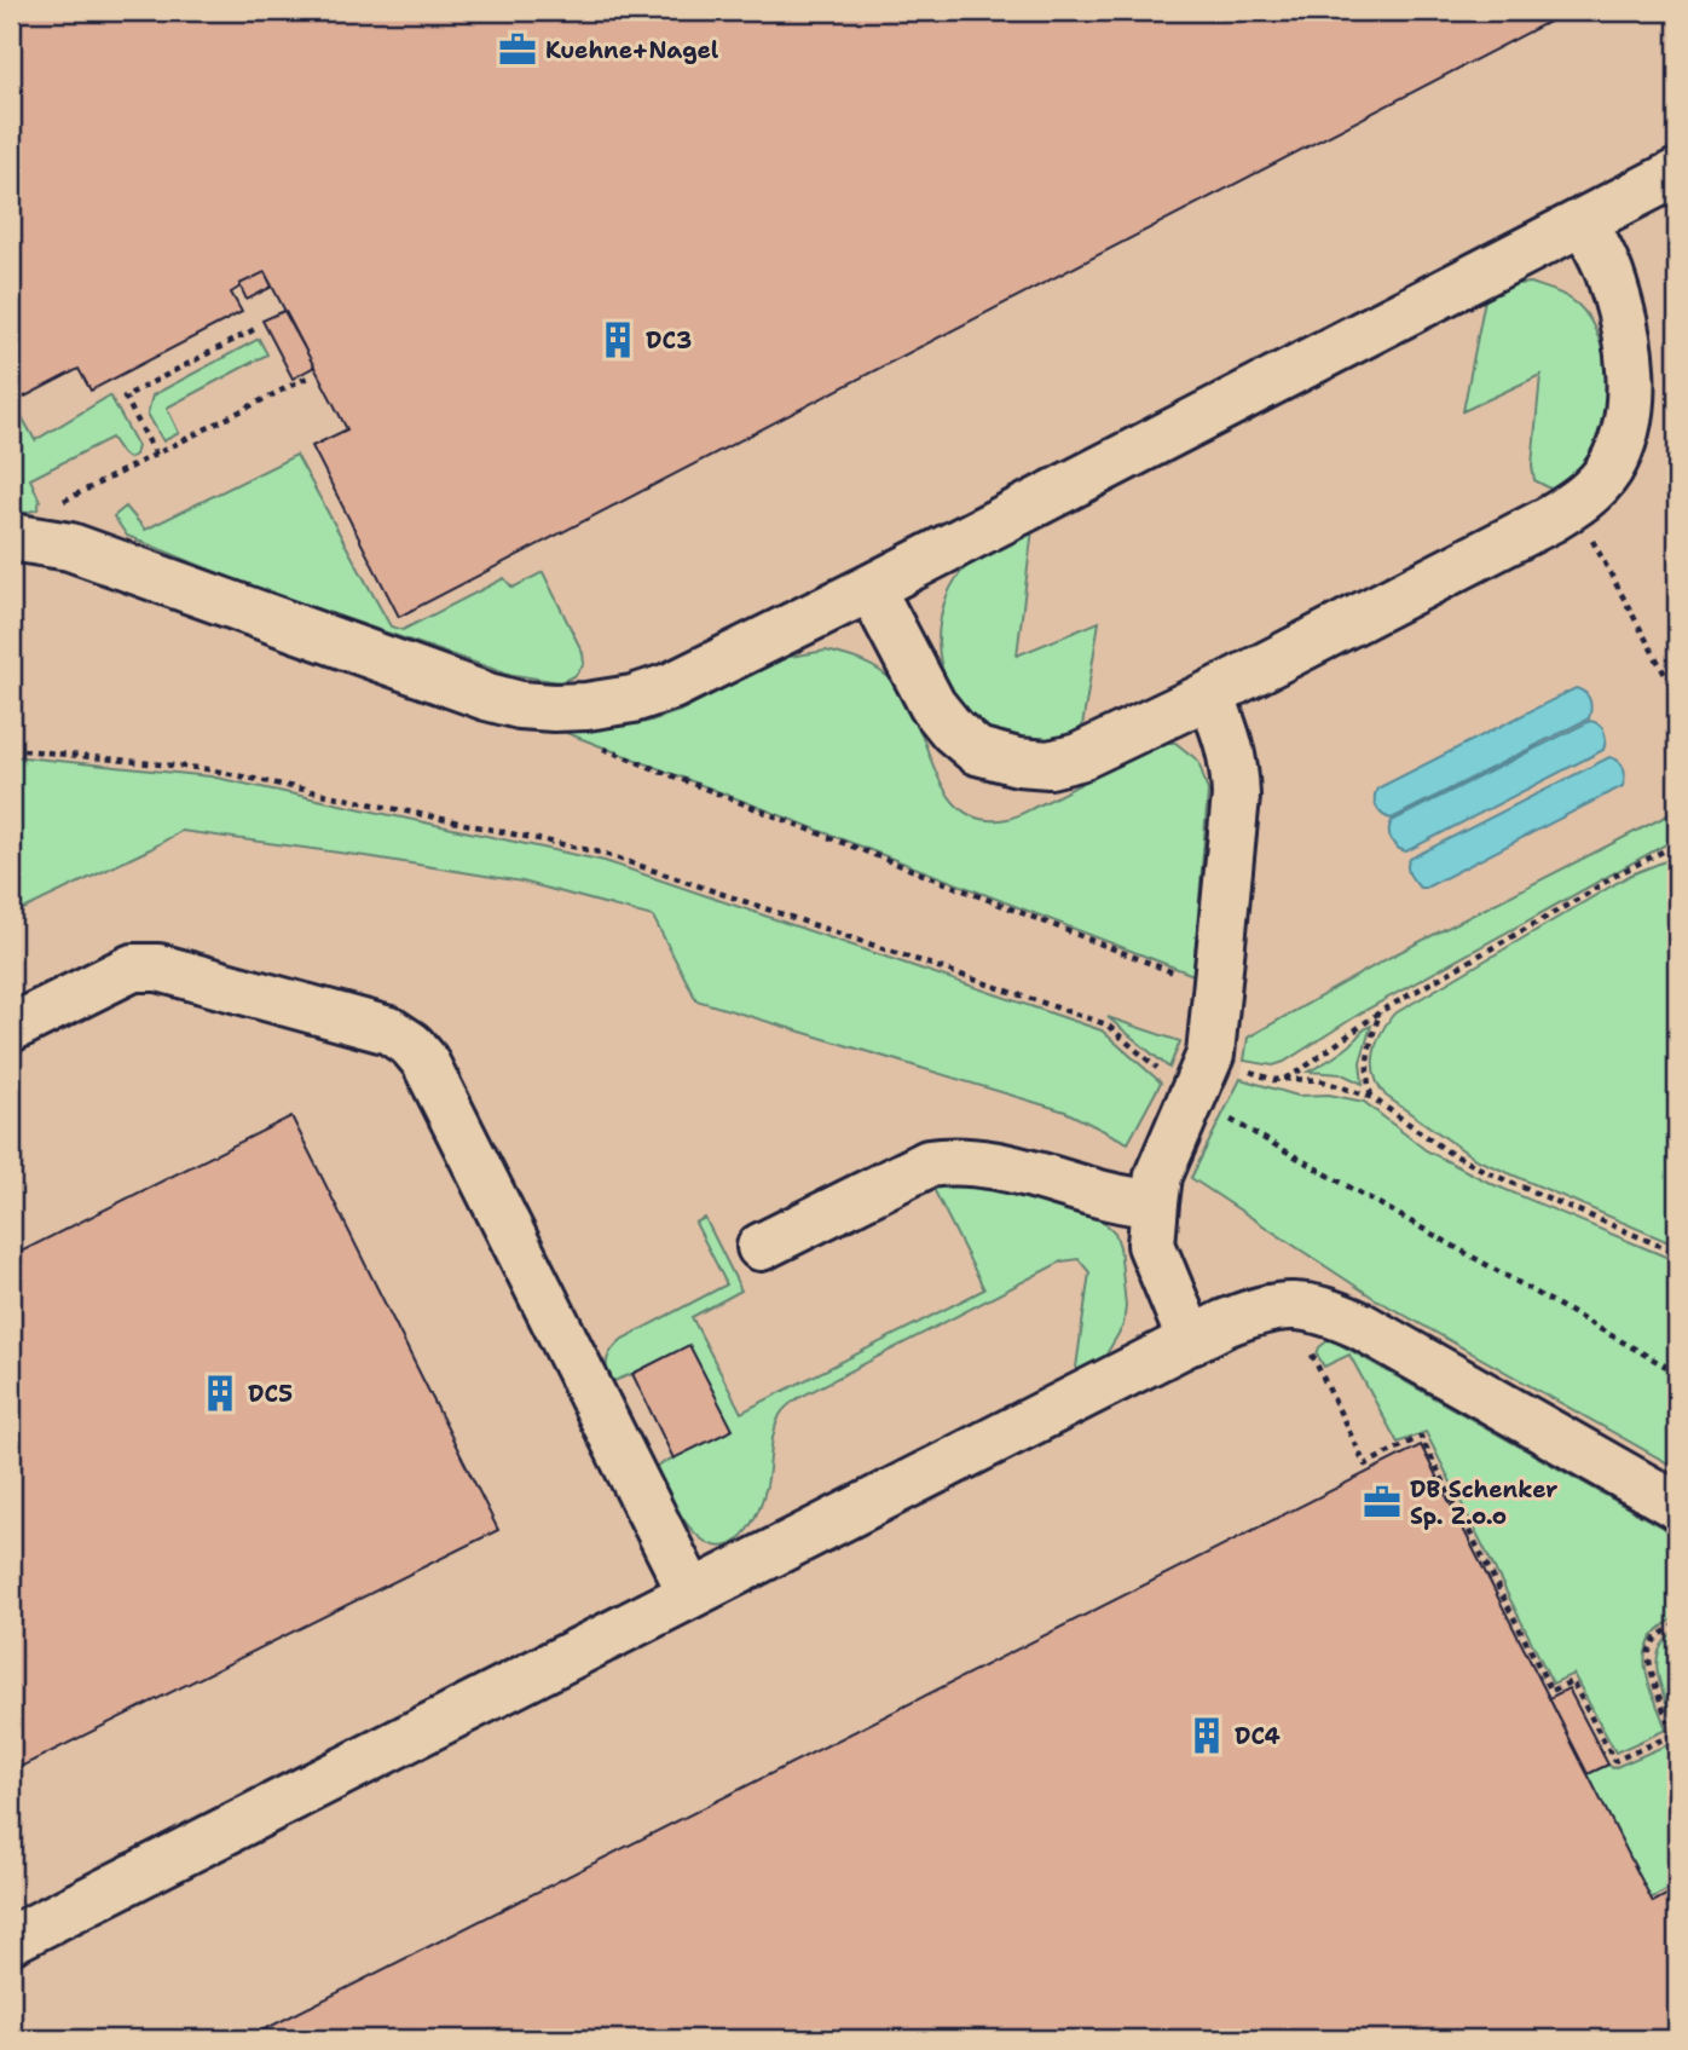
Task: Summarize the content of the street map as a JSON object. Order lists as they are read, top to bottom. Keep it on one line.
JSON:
{"places":{"office":["Kuehne+Nagel","DB Schenker Sp. Z.o.o"],"building":["DC3","DC5","DC4"]}}
